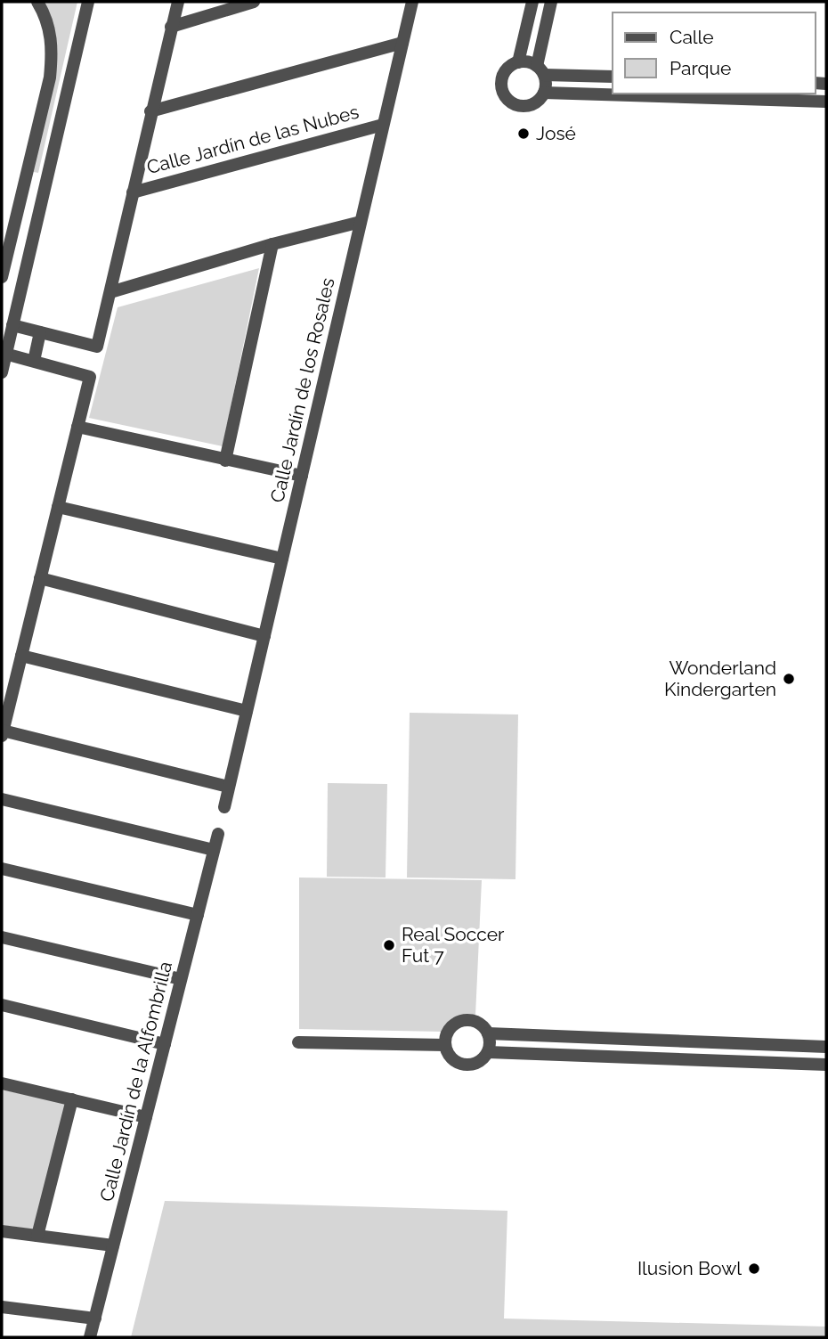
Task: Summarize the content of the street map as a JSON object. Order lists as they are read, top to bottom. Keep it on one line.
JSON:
{"streets":{"street":["Calle Jardín de las Nubes","Calle Jardín de los Rosales","Calle Jardín de la Alfombrilla"]},"crossings":[["Calle Jardín de las Nubes","Calle Jardín de los Rosales"]],"places":["José","Wonderland Kindergarten","Real Soccer Fut 7","Ilusion Bowl"],"legend":["Calle","Parque"]}
